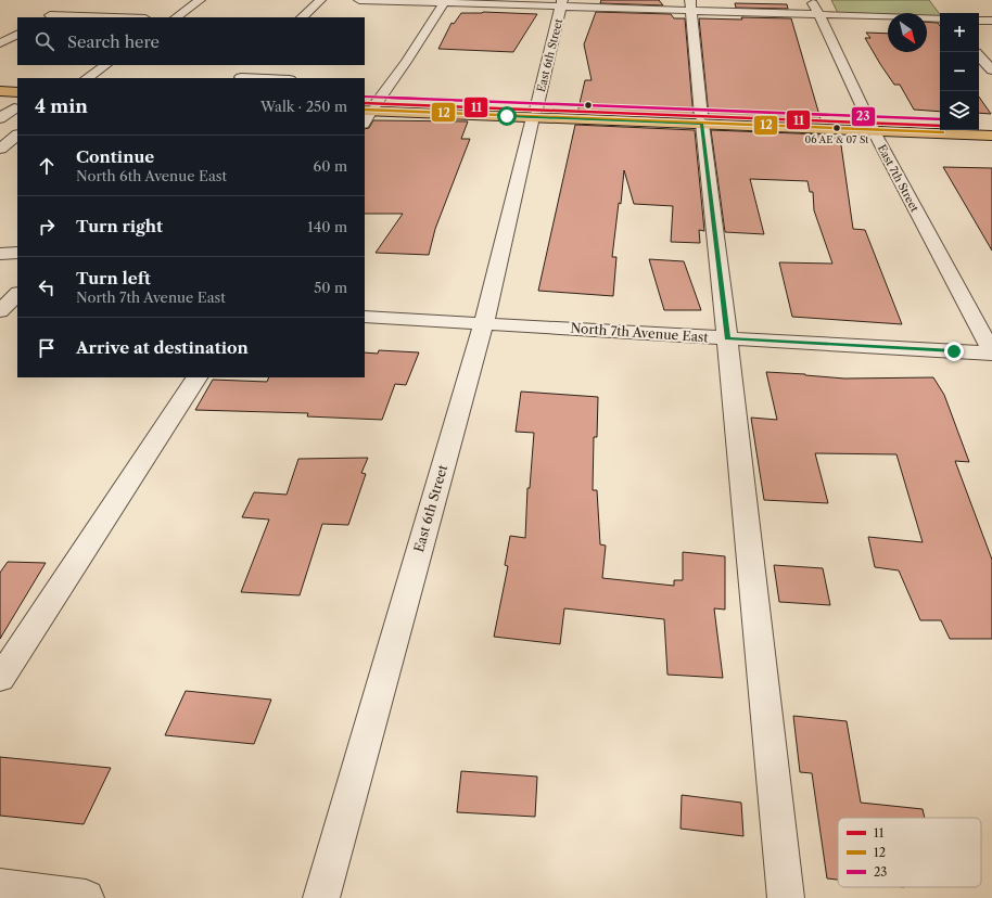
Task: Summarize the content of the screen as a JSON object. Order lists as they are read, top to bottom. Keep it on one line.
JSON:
{"streets":{"street":["East 6th Street","East 7th Street","North 7th Avenue East"]},"crossings":[["East 6th Street","North 7th Avenue East"],["East 7th Street","North 7th Avenue East"]],"places":["06 AE & 07 St"],"lines":["transit line 23","transit line 11","transit line 12"],"legend":["11","12","23"],"north":"bottom right","page":{"map_buttons":["+","−"],"search":"Search here","heading":["4 min","Walk · 250 m"],"list":[["Continue","North 6th Avenue East","60 m"],["Turn right","140 m"],["Turn left","North 7th Avenue East","50 m"],"Arrive at destination"]}}
